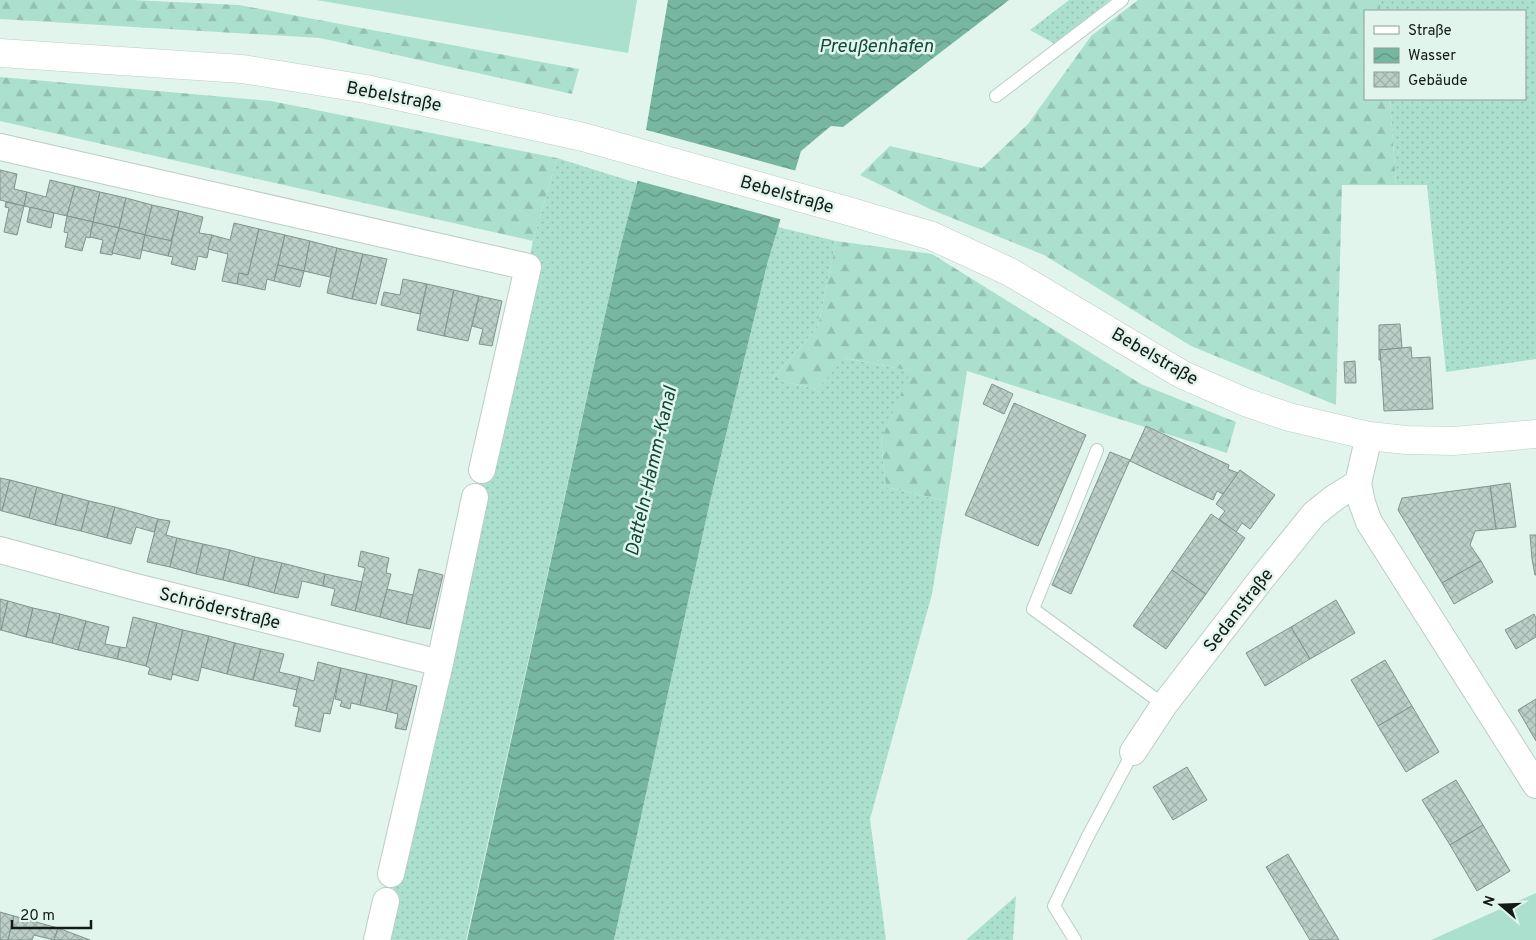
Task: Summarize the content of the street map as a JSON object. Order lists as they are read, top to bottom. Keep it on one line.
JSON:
{"streets":{"main road":["Bebelstraße"],"street":["Schröderstraße","Sedanstraße"]},"water":["Preußenhafen","Datteln-Hamm-Kanal"],"legend":["Straße","Wasser","Gebäude"],"scale_bar":"20 m","north":"left"}
